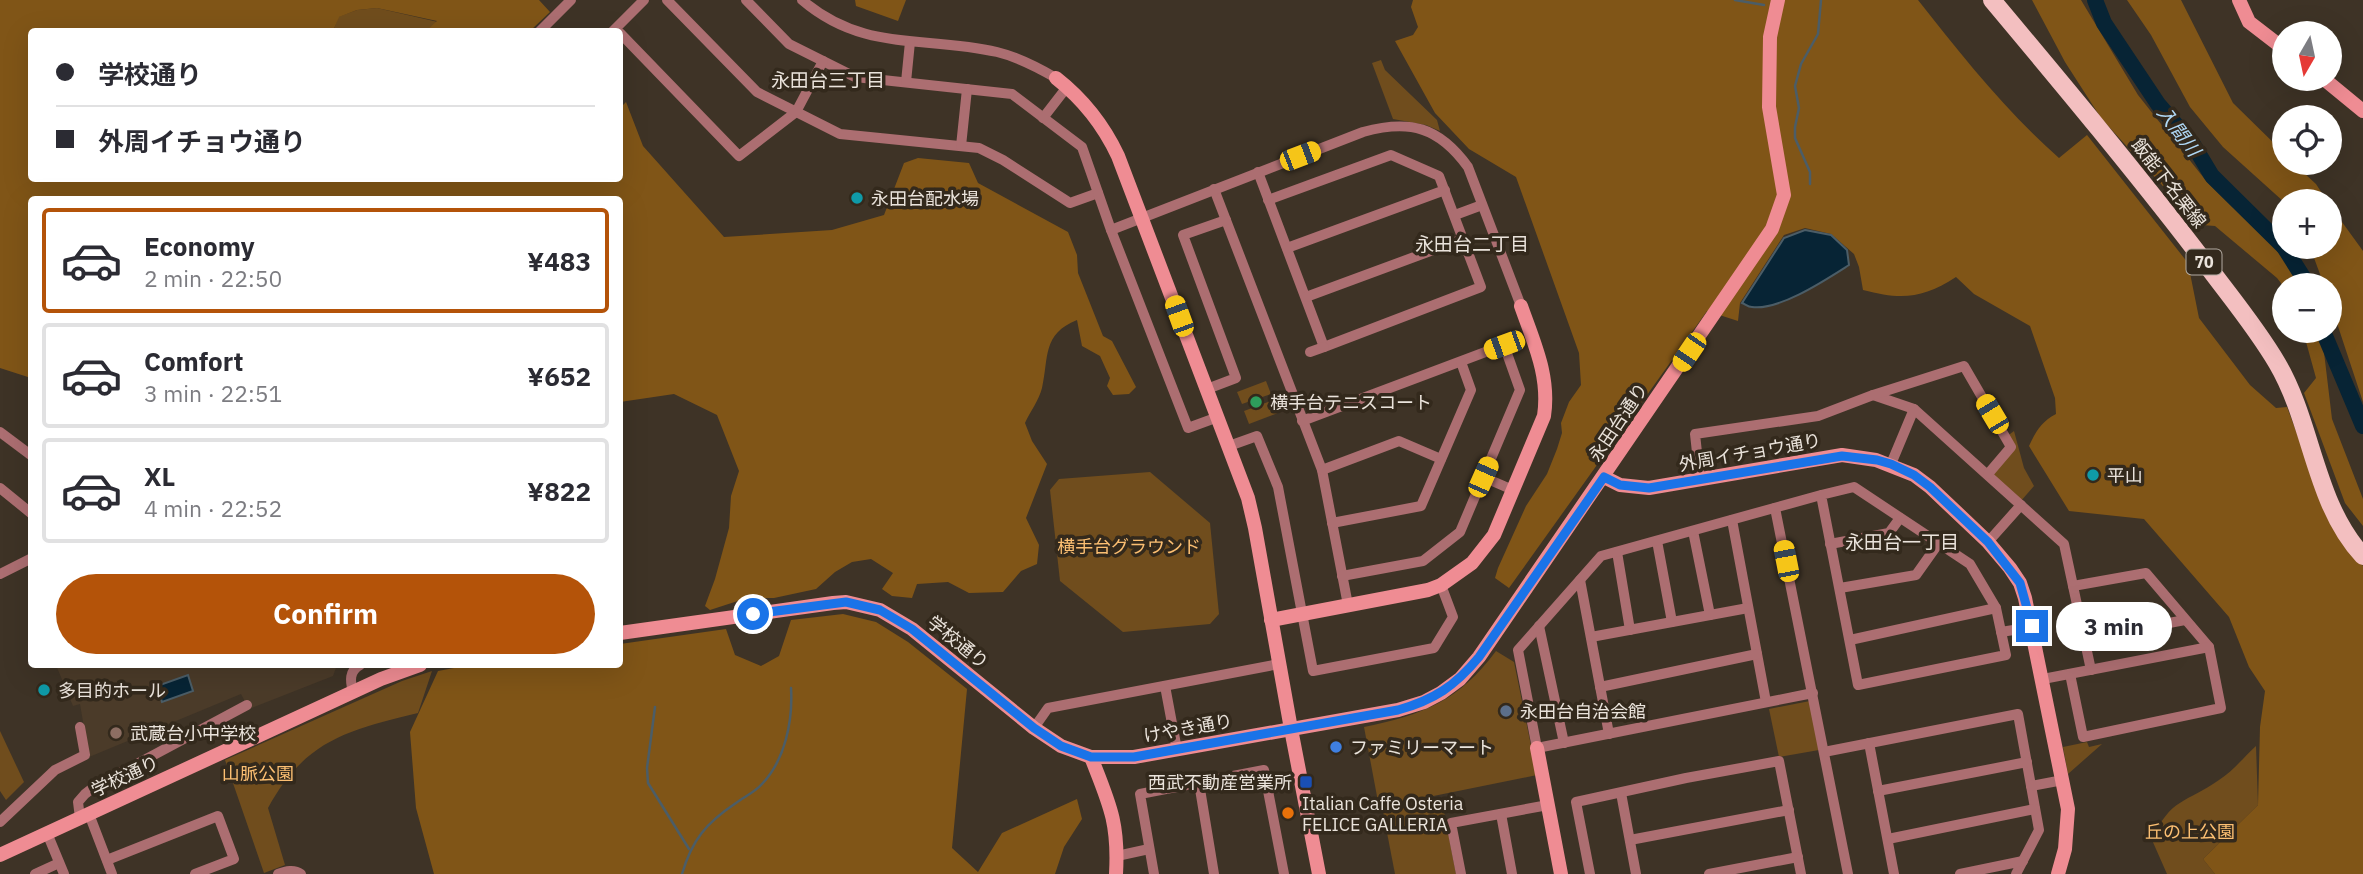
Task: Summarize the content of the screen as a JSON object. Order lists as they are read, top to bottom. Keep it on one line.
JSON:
{"streets":{"main road":["飯能下名栗線","70"],"street":["永田台通り","外周イチョウ通り","学校通り","けやき通り"]},"crossings":[["永田台通り","外周イチョウ通り"],["永田台通り","けやき通り"],["学校通り","けやき通り"]],"districts":["永田台三丁目","永田台二丁目","永田台一丁目"],"water":["入間川"],"parks":["横手台グラウンド","山脈公園","丘の上公園"],"places":{"other":["永田台配水場","横手台テニスコート","平山","多目的ホール","永田台自治会館","武蔵台小中学校","ファミリーマート","Italian Caffe Osteria FELICE GALLERIA"],"transit":["西武不動産営業所"]},"north":"bottom","page":{"map_buttons":["+","−"],"banner":["学校通り","外周イチョウ通り"],"list":[{"name":"Economy","note":"2 min · 22:50","value":"¥483"},{"name":"Comfort","note":"3 min · 22:51","value":"¥652"},{"name":"XL","note":"4 min · 22:52","value":"¥822"}],"buttons":"Confirm","bubble":"3 min"}}
